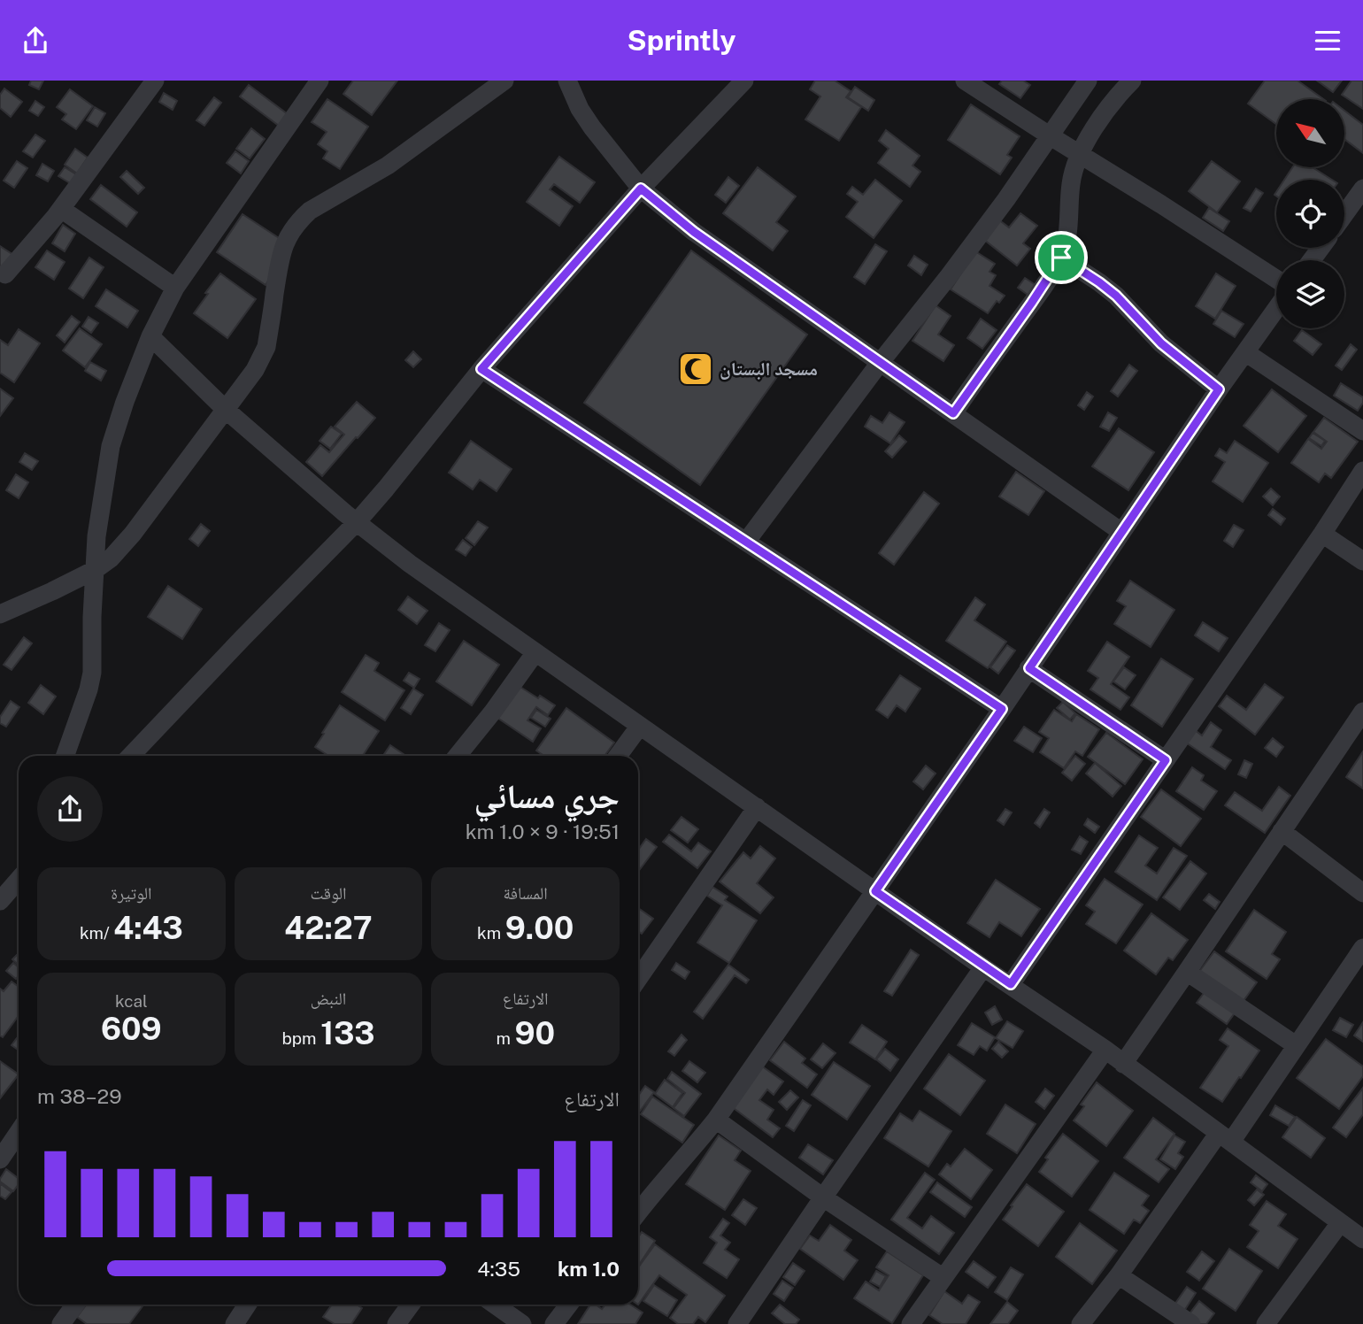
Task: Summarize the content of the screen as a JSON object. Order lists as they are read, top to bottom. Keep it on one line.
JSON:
{"places":{"mosque":["مسجد البستان"]},"north":"top left","page":{"header":"Sprintly","heading":["جري مسائي","19:51 · 9 × 1.0 km"],"stats":[["المسافة","9.00 km"],["الوقت","42:27"],["الوتيرة","4:43 /km"],["الارتفاع","90 m"],["النبض","133 bpm"],["kcal","609"]],"chart":["الارتفاع","29–38 m"],"list":[{"name":"1.0 km","note":"4:35"}]}}
